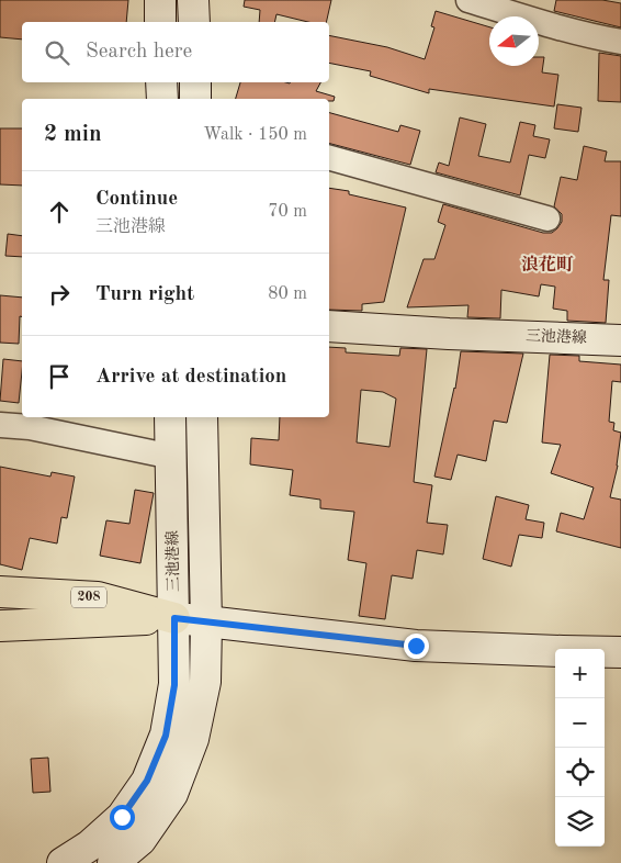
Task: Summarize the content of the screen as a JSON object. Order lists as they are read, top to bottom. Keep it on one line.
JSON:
{"streets":{"highway":["208"],"main road":["三池港線"]},"crossings":[["三池港線","208"]],"districts":["浪花町"],"north":"left","page":{"search":"Search here","heading":["2 min","Walk · 150 m"],"list":[["Continue","三池港線","70 m"],["Turn right","80 m"],"Arrive at destination"],"map_buttons":["+","−"]}}
